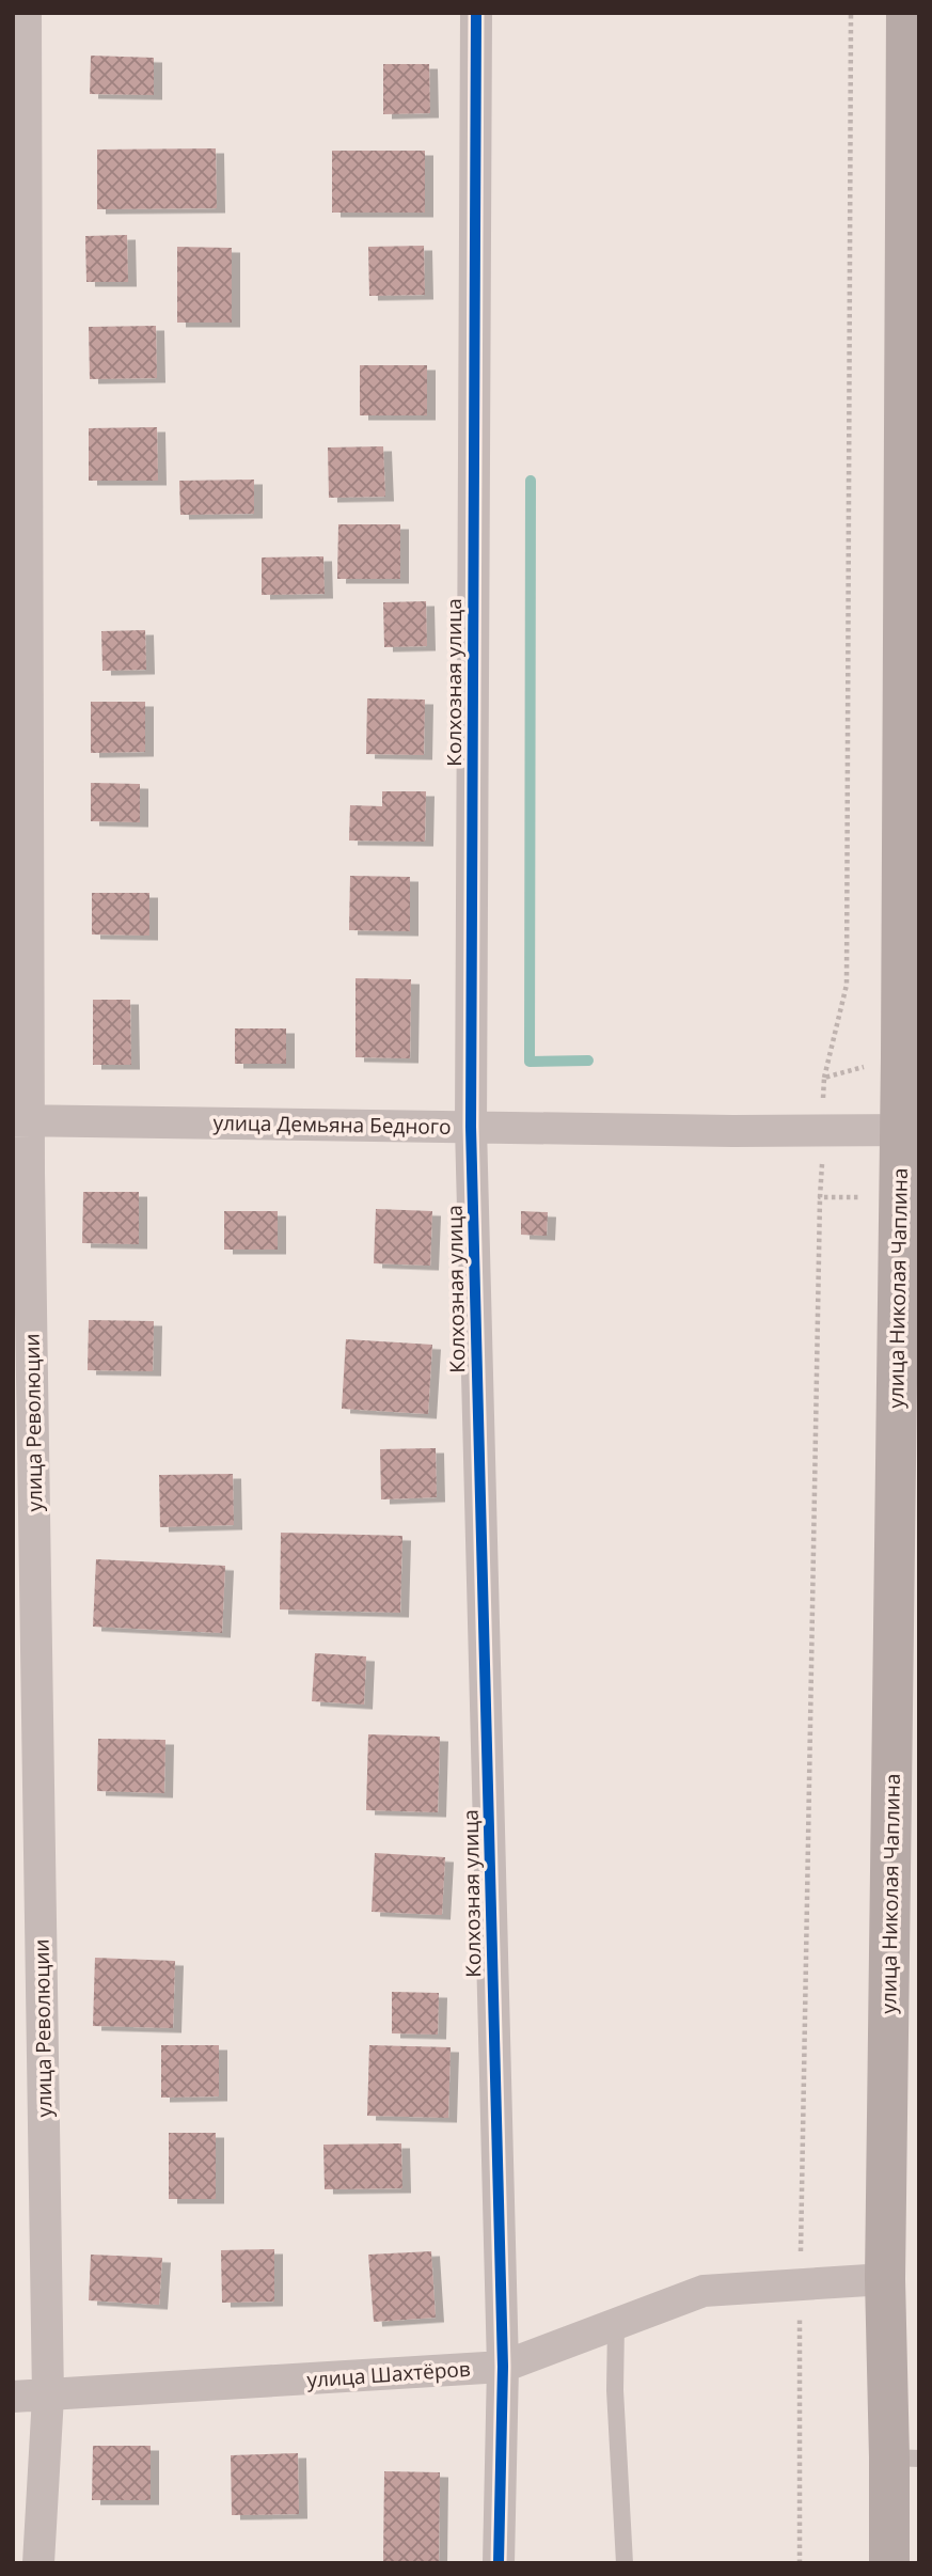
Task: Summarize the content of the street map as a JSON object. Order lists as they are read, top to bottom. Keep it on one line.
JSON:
{"streets":{"street":["Колхозная улица","улица Демьяна Бедного","улица Николая Чаплина","улица Революции","улица Шахтёров"]},"crossings":[["Колхозная улица","улица Демьяна Бедного"],["Колхозная улица","улица Шахтёров"],["улица Демьяна Бедного","улица Николая Чаплина"],["улица Демьяна Бедного","улица Революции"],["улица Николая Чаплина","улица Шахтёров"],["улица Революции","улица Шахтёров"]]}
